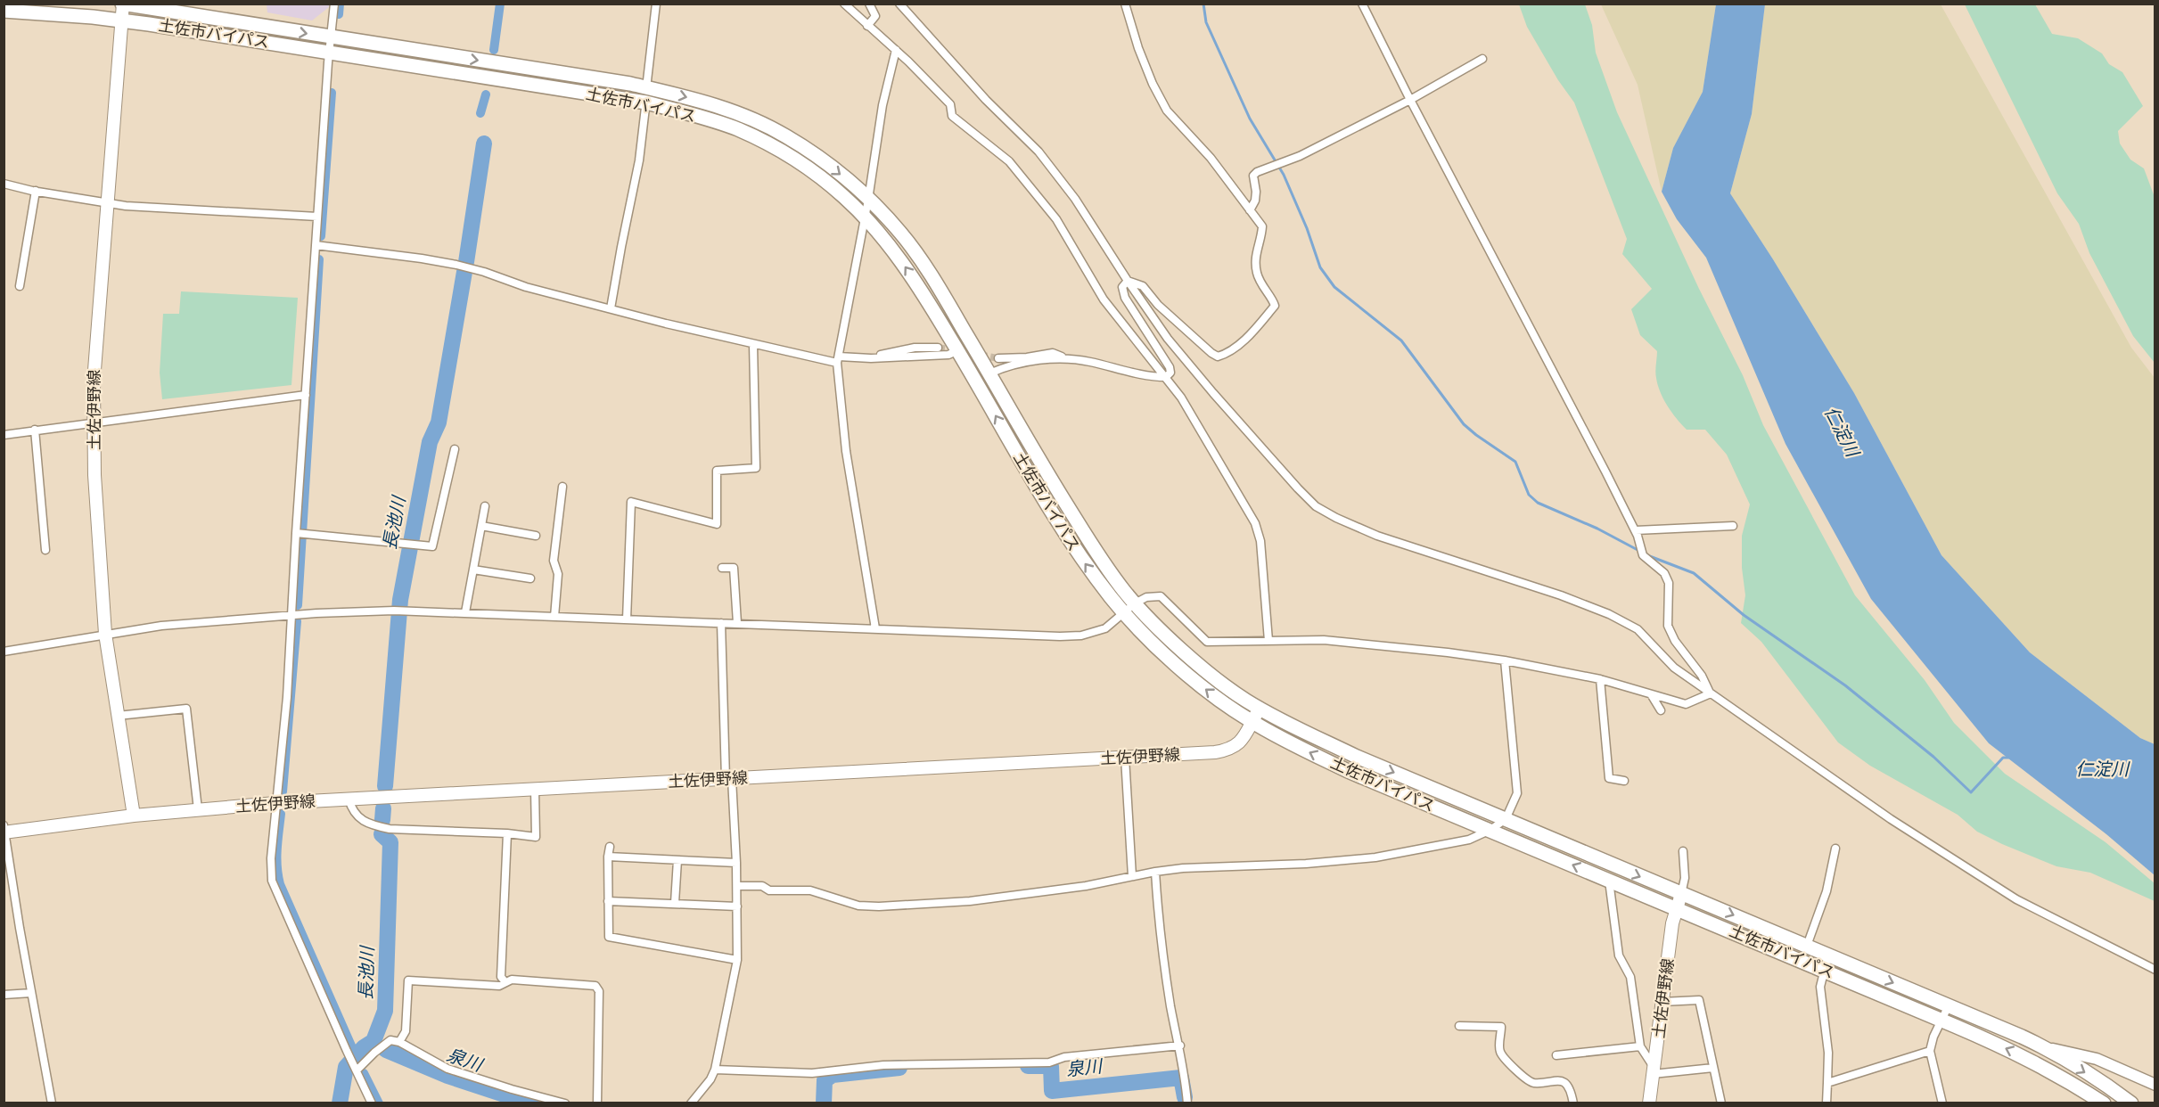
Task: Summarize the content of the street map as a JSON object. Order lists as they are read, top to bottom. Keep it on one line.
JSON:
{"streets":{"highway":["土佐市バイパス"],"main road":["土佐伊野線"]},"crossings":[["土佐市バイパス","土佐伊野線"]],"water":["仁淀川","長池川","泉川"]}
